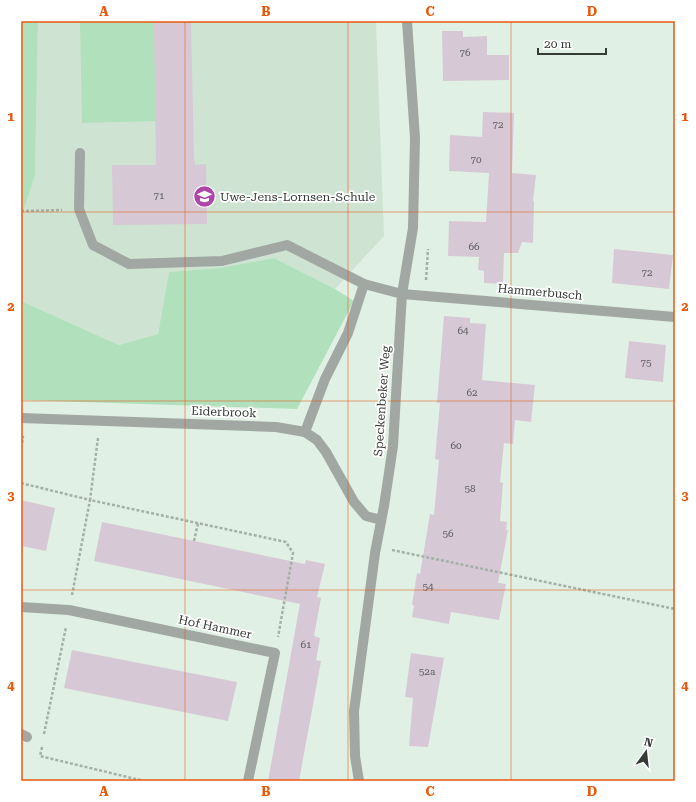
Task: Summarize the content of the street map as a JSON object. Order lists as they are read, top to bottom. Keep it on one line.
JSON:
{"streets":{"street":["Hammerbusch","Speckenbeker Weg","Eiderbrook","Hof Hammer"]},"crossings":[["Hammerbusch","Speckenbeker Weg"],["Speckenbeker Weg","Eiderbrook"]],"places":{"school or university":["Uwe-Jens-Lornsen-Schule"]},"house_numbers":["76","72","70","71","66","72","64","75","62","60","58","56","54","61","52a"],"scale_bar":"20 m","north":"top","grid":{"columns":["A","B","C","D"],"rows":["1","2","3","4"]}}
